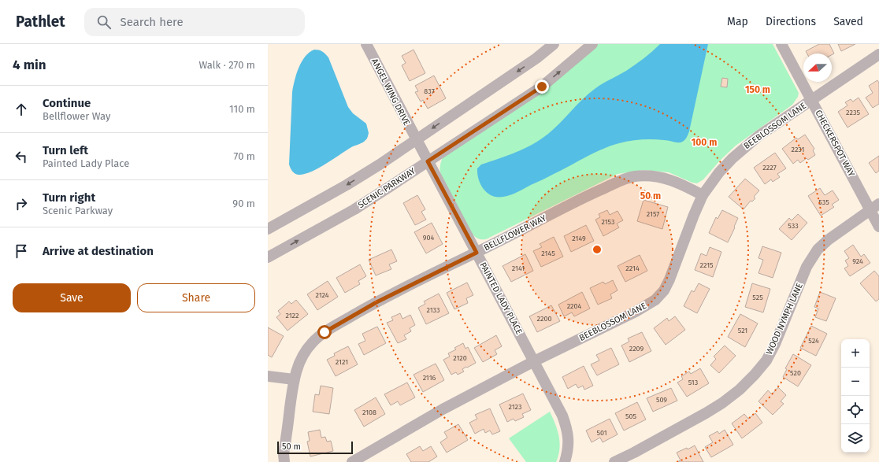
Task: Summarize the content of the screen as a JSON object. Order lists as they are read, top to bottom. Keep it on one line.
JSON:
{"streets":{"street":["ANGEL WING DRIVE","BEEBLOSSOM LANE","CHECKERSPOT WAY","SCENIC PARKWAY","BELLFLOWER WAY","PAINTED LADY PLACE","WOOD NYMPH LANE"]},"crossings":[["ANGEL WING DRIVE","PAINTED LADY PLACE"],["BEEBLOSSOM LANE","CHECKERSPOT WAY"],["BEEBLOSSOM LANE","BELLFLOWER WAY"],["BEEBLOSSOM LANE","PAINTED LADY PLACE"],["CHECKERSPOT WAY","WOOD NYMPH LANE"],["SCENIC PARKWAY","PAINTED LADY PLACE"],["BELLFLOWER WAY","PAINTED LADY PLACE"]],"house_numbers":["837","2235","2231","2227","535","2157","2153","533","904","2149","2145","924","2215","2141","2214","2124","525","2204","2133","2122","2200","521","524","2209","2120","2121","520","2116","513","509","2123","2108","505","501"],"scale_bar":"50 m","north":"left","page":{"header":"Pathlet","search":"Search here","nav":["Map","Directions","Saved"],"heading":["4 min","Walk · 270 m"],"list":[["Continue","Bellflower Way","110 m"],["Turn left","Painted Lady Place","70 m"],["Turn right","Scenic Parkway","90 m"],"Arrive at destination"],"buttons":["Save","Share"],"map_buttons":["+","−"],"scale":"50 m"},"rings":["150 m","100 m","50 m"]}
